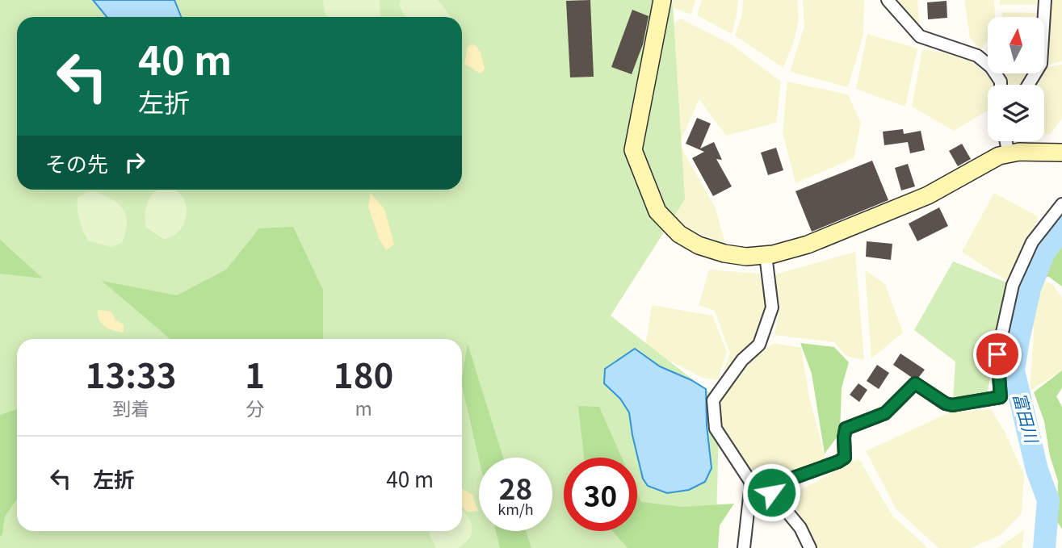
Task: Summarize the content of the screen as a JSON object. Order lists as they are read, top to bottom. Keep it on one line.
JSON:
{"water":["富田川"],"north":"top","page":{"turn":["40 m","左折"],"then":"その先","eta":["13:33","到着","1","分","180","m"],"list":[{"name":"左折","value":"40 m"}],"speed":"28 km/h","limit":"30"}}
